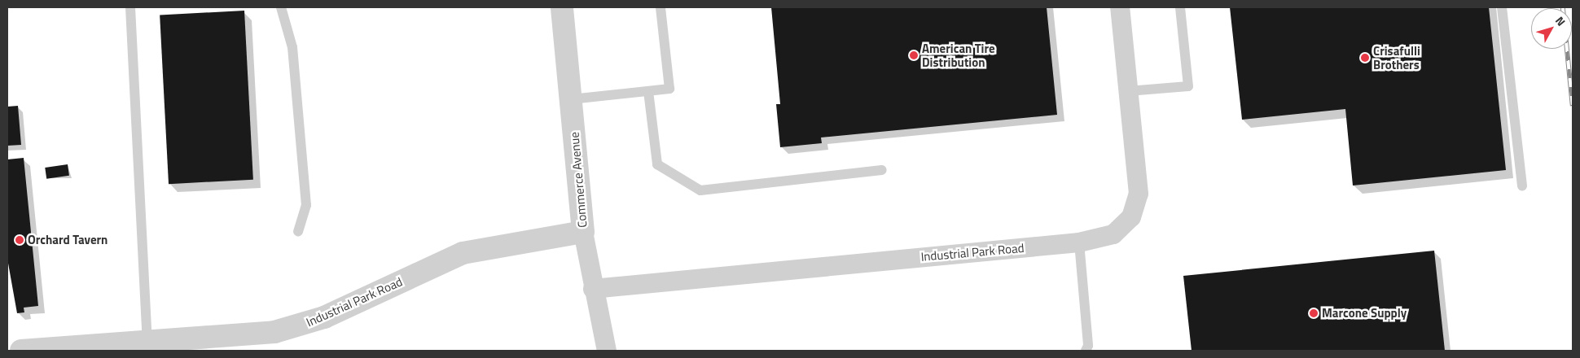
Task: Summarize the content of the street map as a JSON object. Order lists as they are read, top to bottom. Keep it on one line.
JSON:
{"streets":{"street":["Commerce Avenue","Industrial Park Road"]},"crossings":[["Commerce Avenue","Industrial Park Road"]],"places":["American Tire Distribution","Crisafulli Brothers","Orchard Tavern","Marcone Supply"],"north":"top right"}
